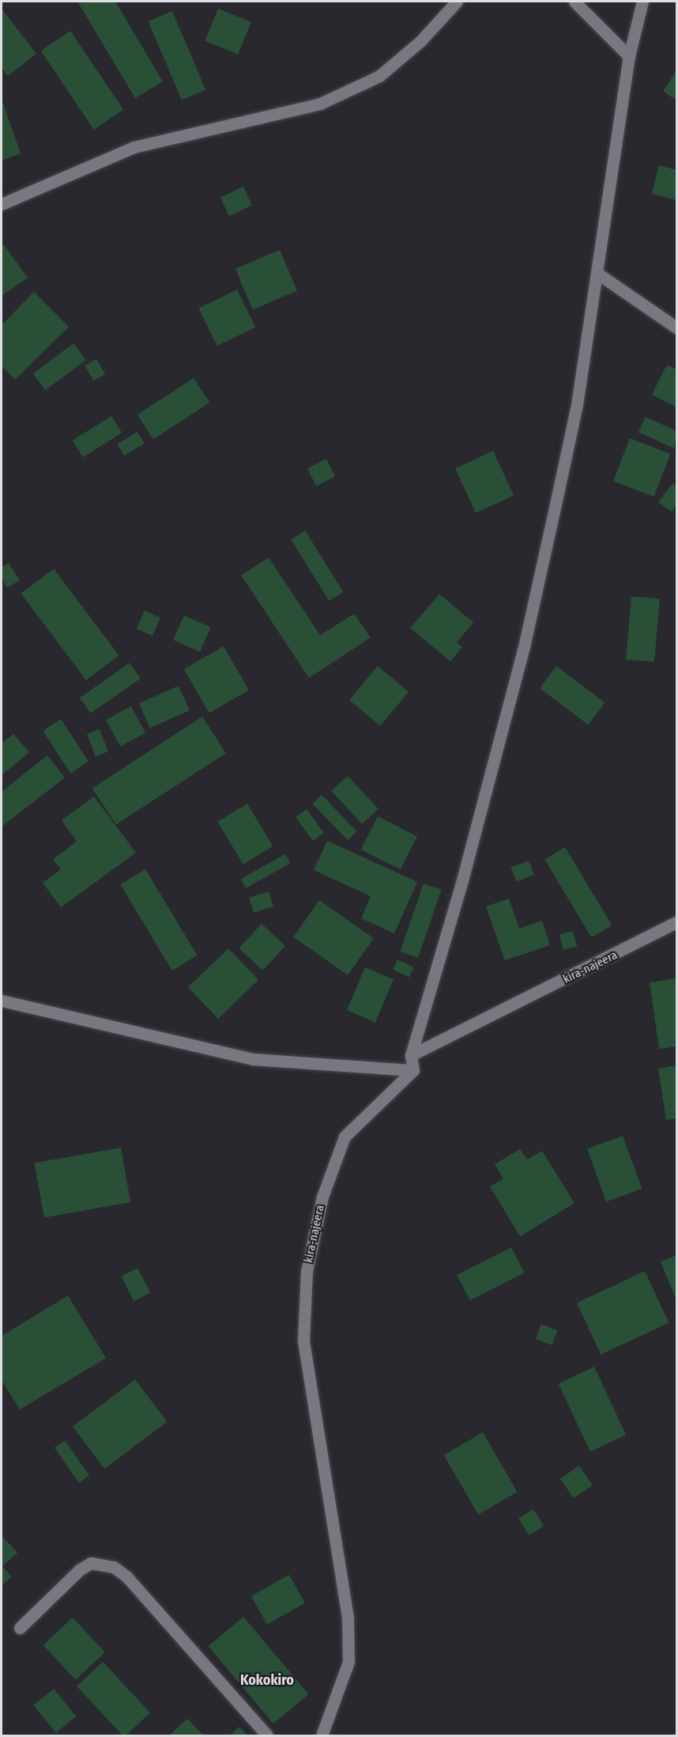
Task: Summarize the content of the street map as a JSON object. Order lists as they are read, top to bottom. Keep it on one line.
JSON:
{"streets":{"street":["kira-najeera"]},"districts":["Kokokiro"]}
